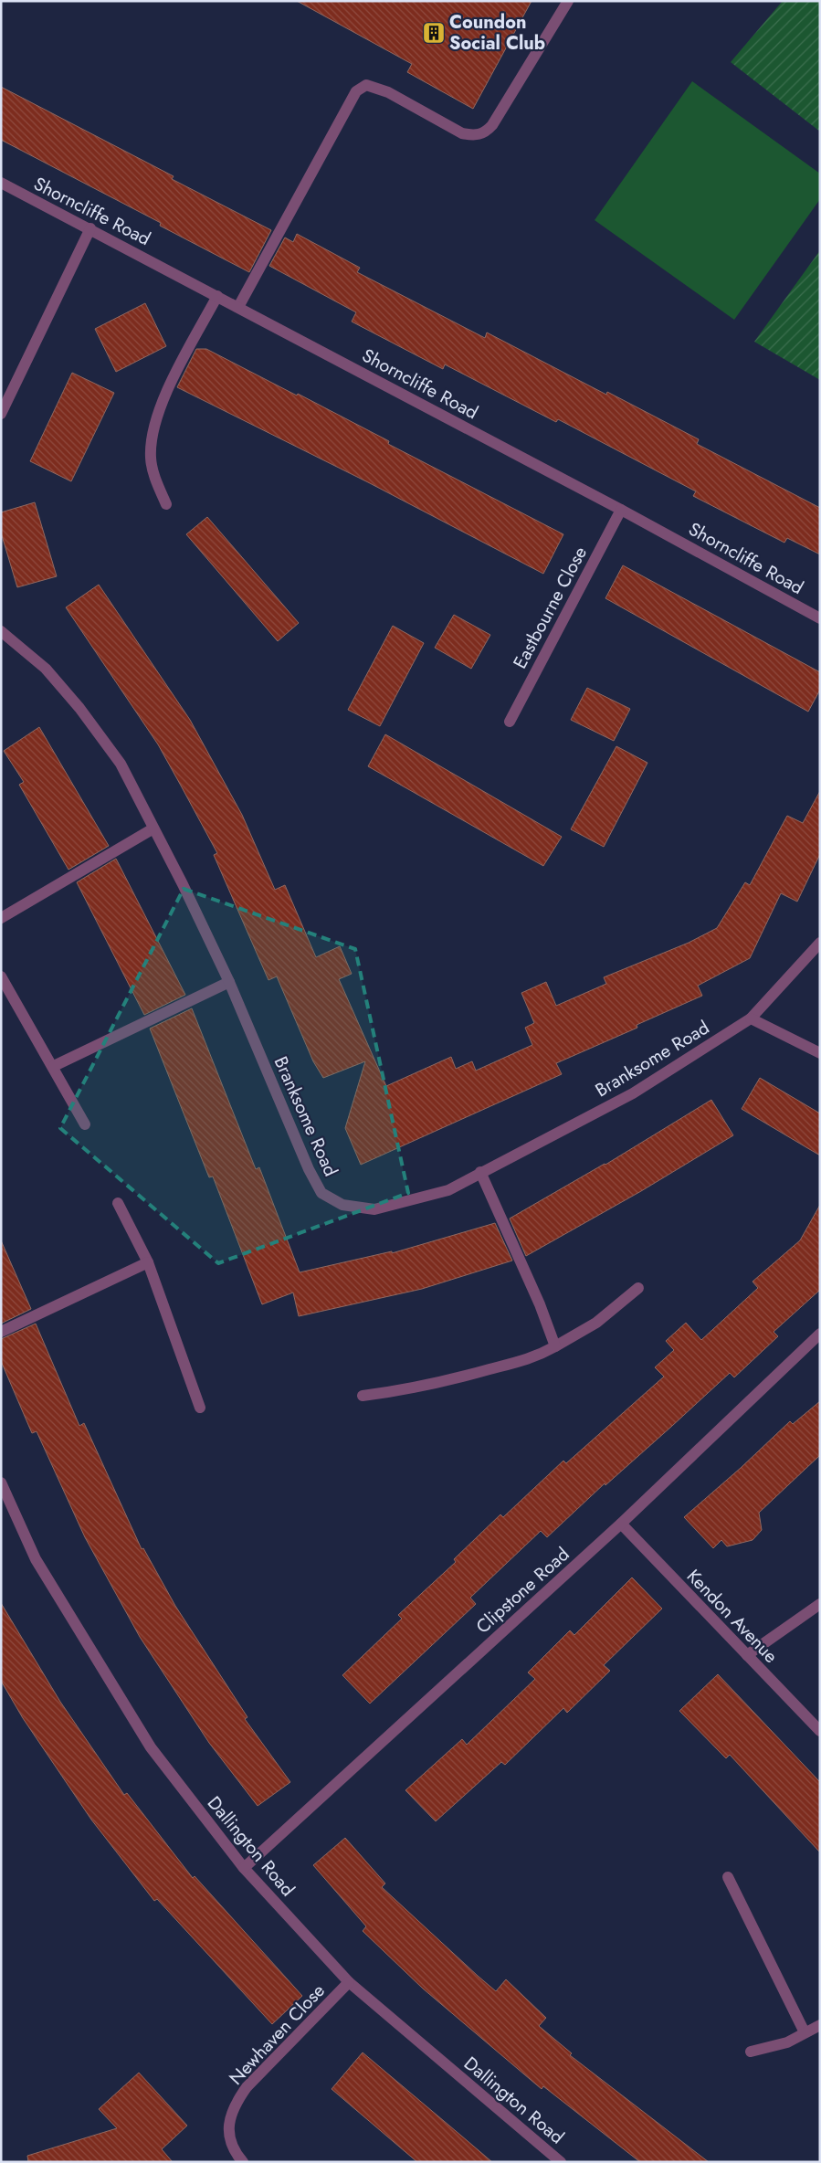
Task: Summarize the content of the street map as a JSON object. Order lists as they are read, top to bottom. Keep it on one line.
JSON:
{"streets":{"street":["Shorncliffe Road","Eastbourne Close","Branksome Road","Clipstone Road","Kendon Avenue","Dallington Road","Newhaven Close"]},"crossings":[["Shorncliffe Road","Eastbourne Close"],["Clipstone Road","Kendon Avenue"],["Clipstone Road","Dallington Road"],["Dallington Road","Newhaven Close"]],"places":{"building":["Coundon Social Club"]}}
